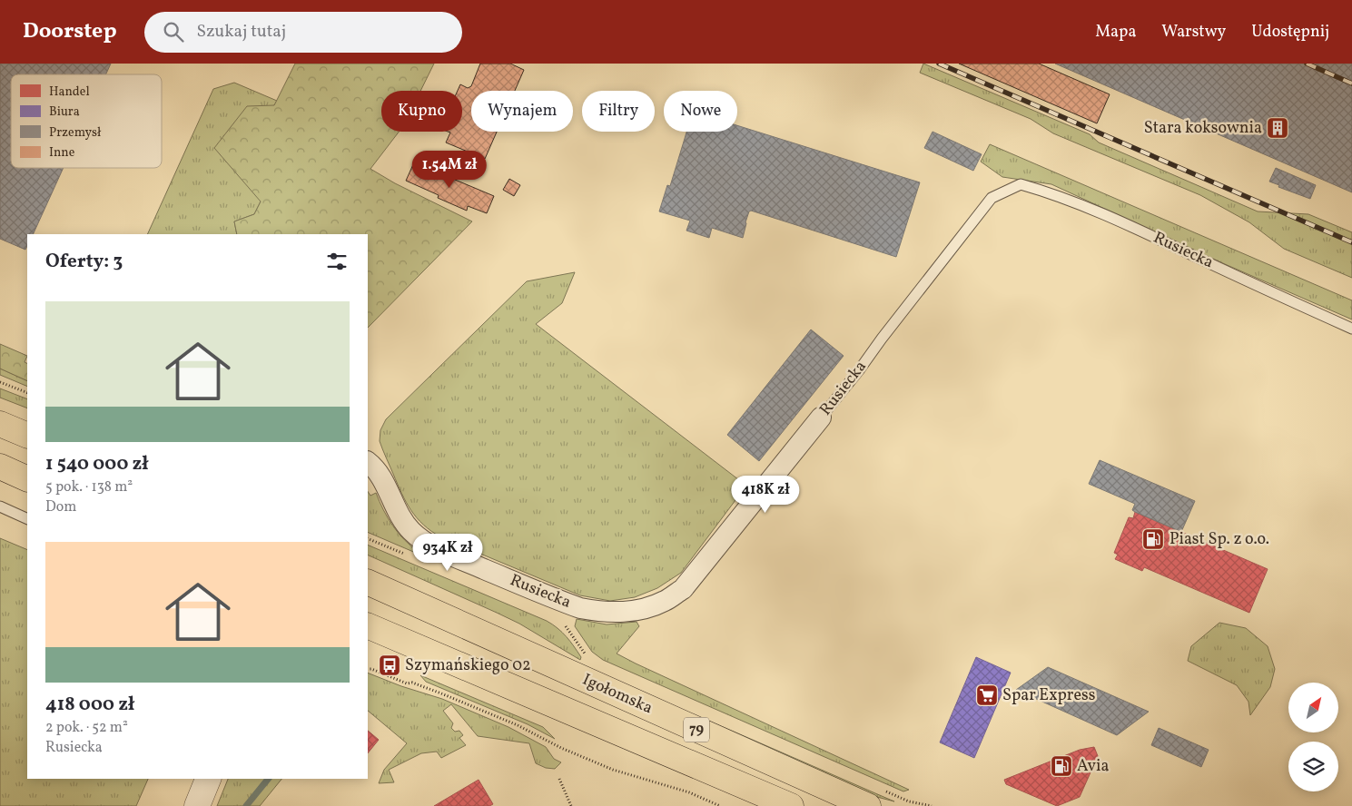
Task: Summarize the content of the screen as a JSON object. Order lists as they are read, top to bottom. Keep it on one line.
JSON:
{"streets":{"main road":["Igołomska","79"],"street":["Rusiecka"]},"places":{"building":["Stara koksownia"],"fuel station":["Piast Sp. z o.o.","Avia"],"bus stop":["Szymańskiego 02"],"supermarket":["Spar Express"]},"legend":["Handel","Biura","Przemysł","Inne"],"north":"top right","page":{"header":"Doorstep","search":"Szukaj tutaj","nav":["Mapa","Warstwy","Udostępnij"],"chip":["Kupno","Wynajem","Filtry","Nowe"],"price":["1.54M zł","418K zł","934K zł"],"heading":"Oferty: 3","list":[{"name":"1 540 000 zł","note":"5 pok. · 138 m² · Dom"},{"name":"418 000 zł","note":"2 pok. · 52 m² · Rusiecka"}]}}
